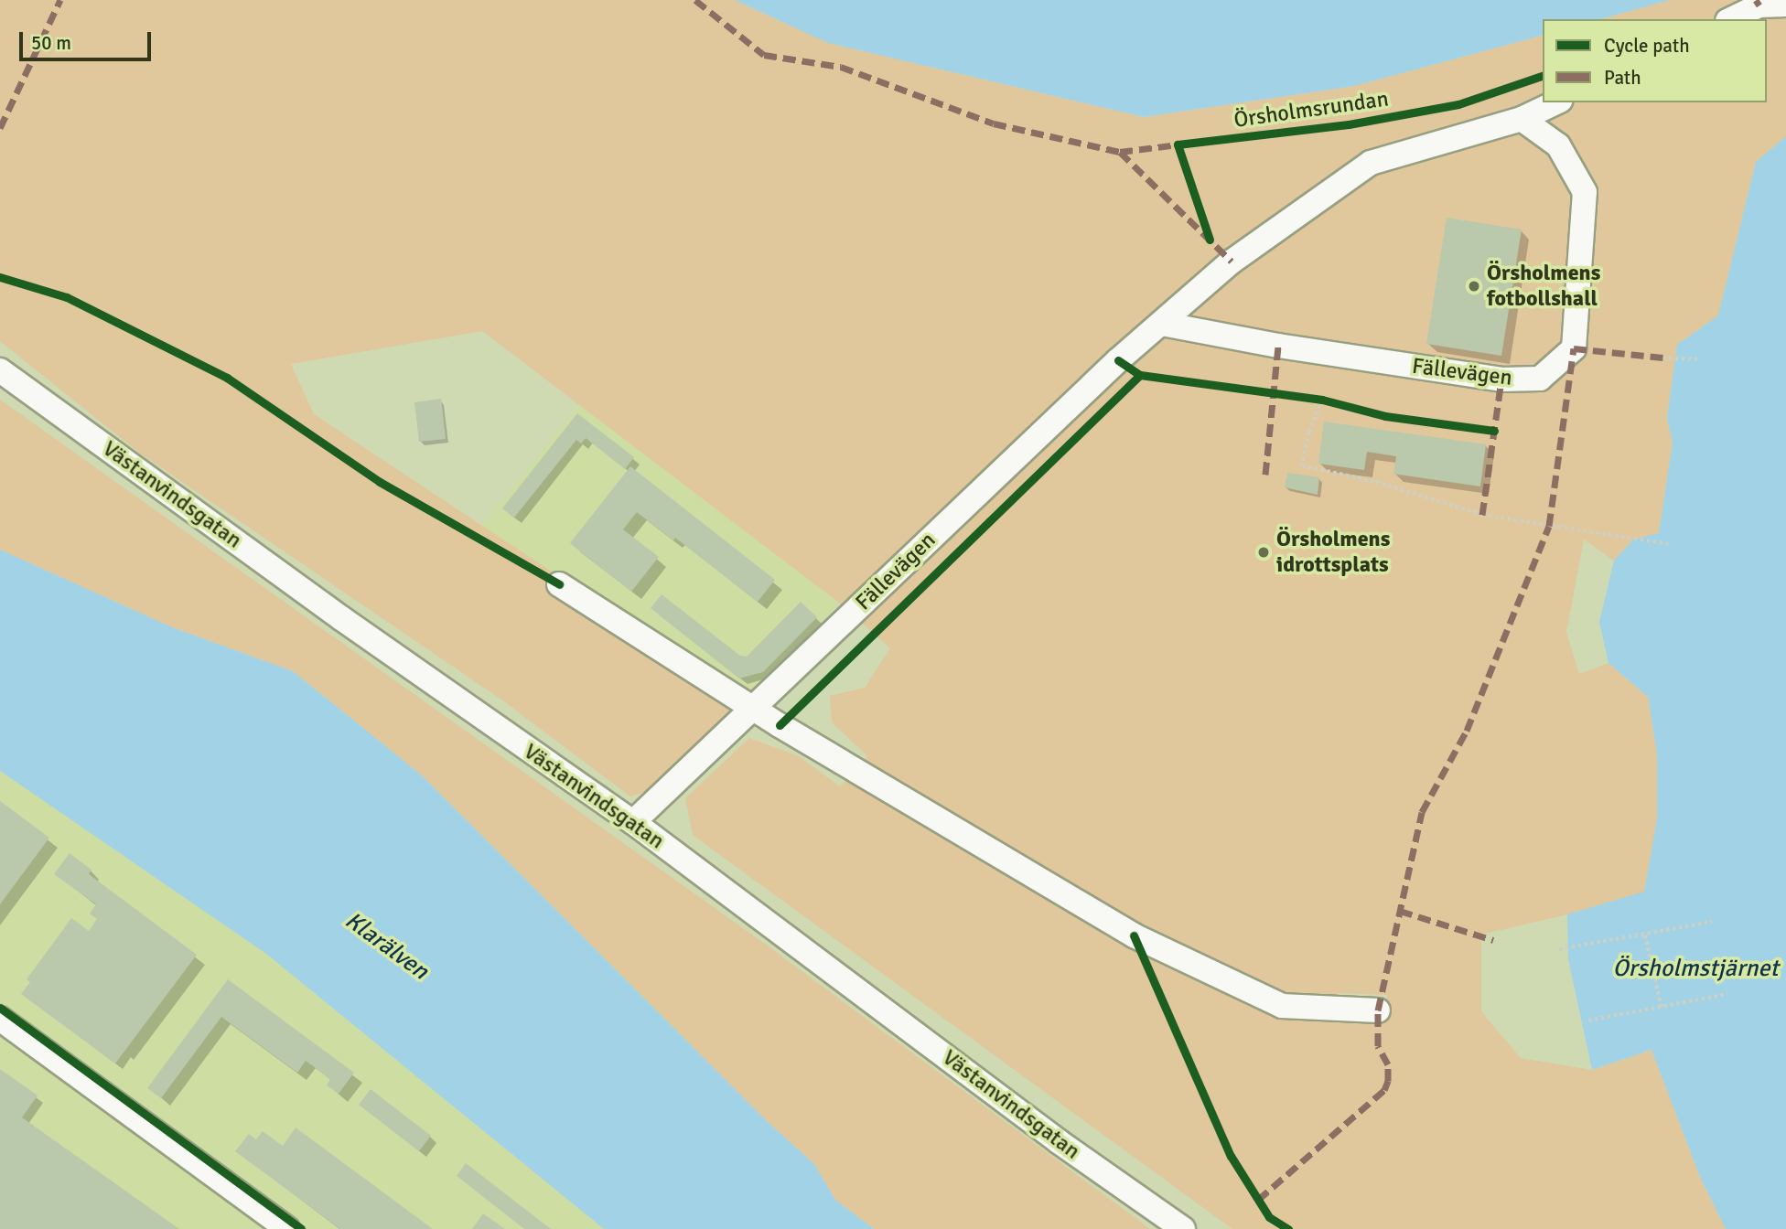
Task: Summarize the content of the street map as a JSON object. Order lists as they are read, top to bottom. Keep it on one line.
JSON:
{"streets":{"street":["Fällevägen","Västanvindsgatan"],"cycle path":["Örsholmsrundan"]},"crossings":[["Fällevägen","Västanvindsgatan"]],"water":["Klarälven","Örsholmstjärnet"],"places":["Örsholmens fotbollshall","Örsholmens idrottsplats"],"legend":["Cycle path","Path"],"scale_bar":"50 m"}
